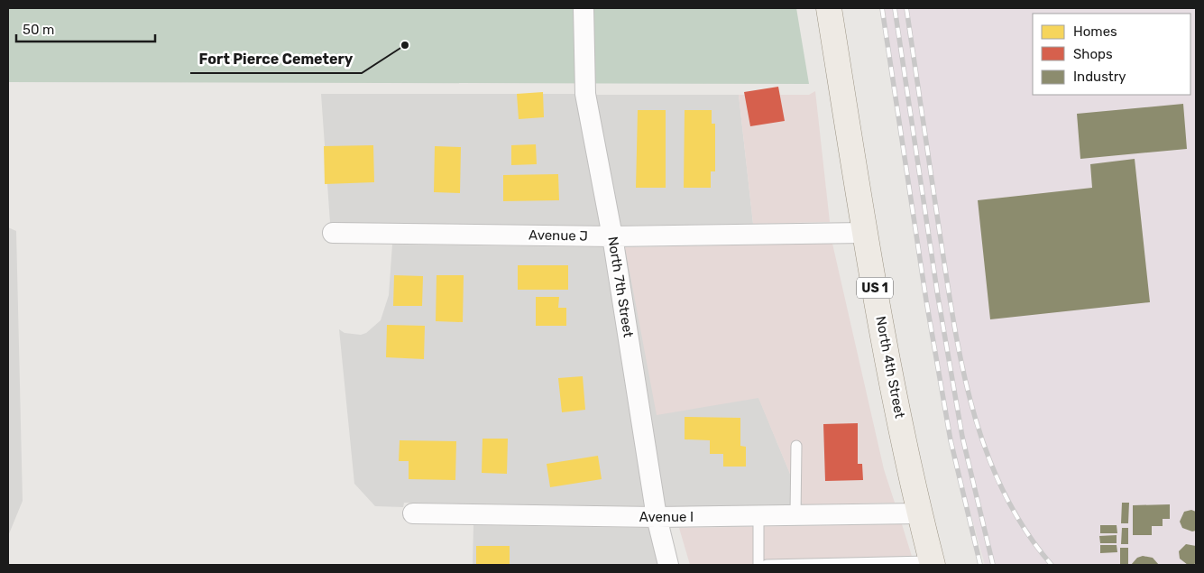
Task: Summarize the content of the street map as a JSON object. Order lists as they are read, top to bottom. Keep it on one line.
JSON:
{"streets":{"main road":["US 1","North 4th Street"],"street":["Avenue J","North 7th Street","Avenue I"]},"crossings":[["Avenue J","North 7th Street"],["Avenue J","North 4th Street"],["North 7th Street","Avenue I"],["North 4th Street","Avenue I"]],"places":["Fort Pierce Cemetery"],"legend":["Homes","Shops","Industry"],"scale_bar":"50 m"}
